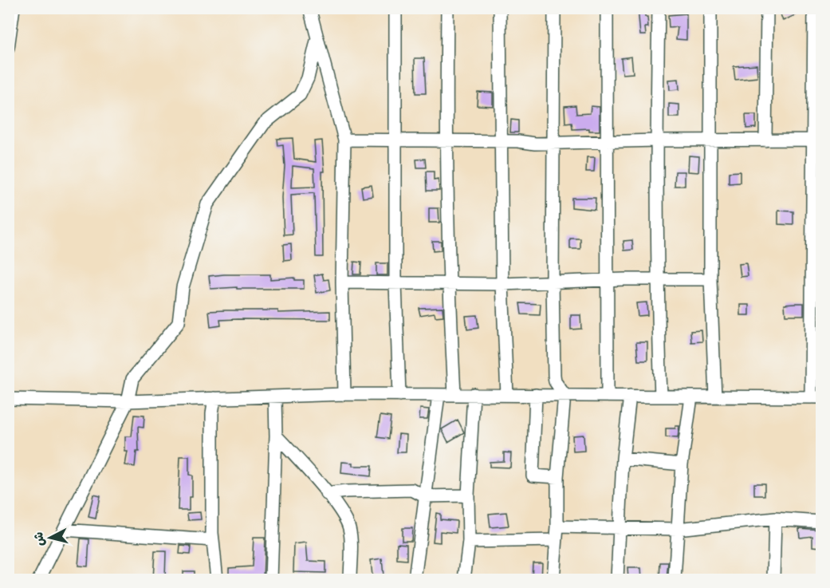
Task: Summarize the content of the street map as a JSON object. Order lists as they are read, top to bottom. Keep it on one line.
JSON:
{"north":"left"}
